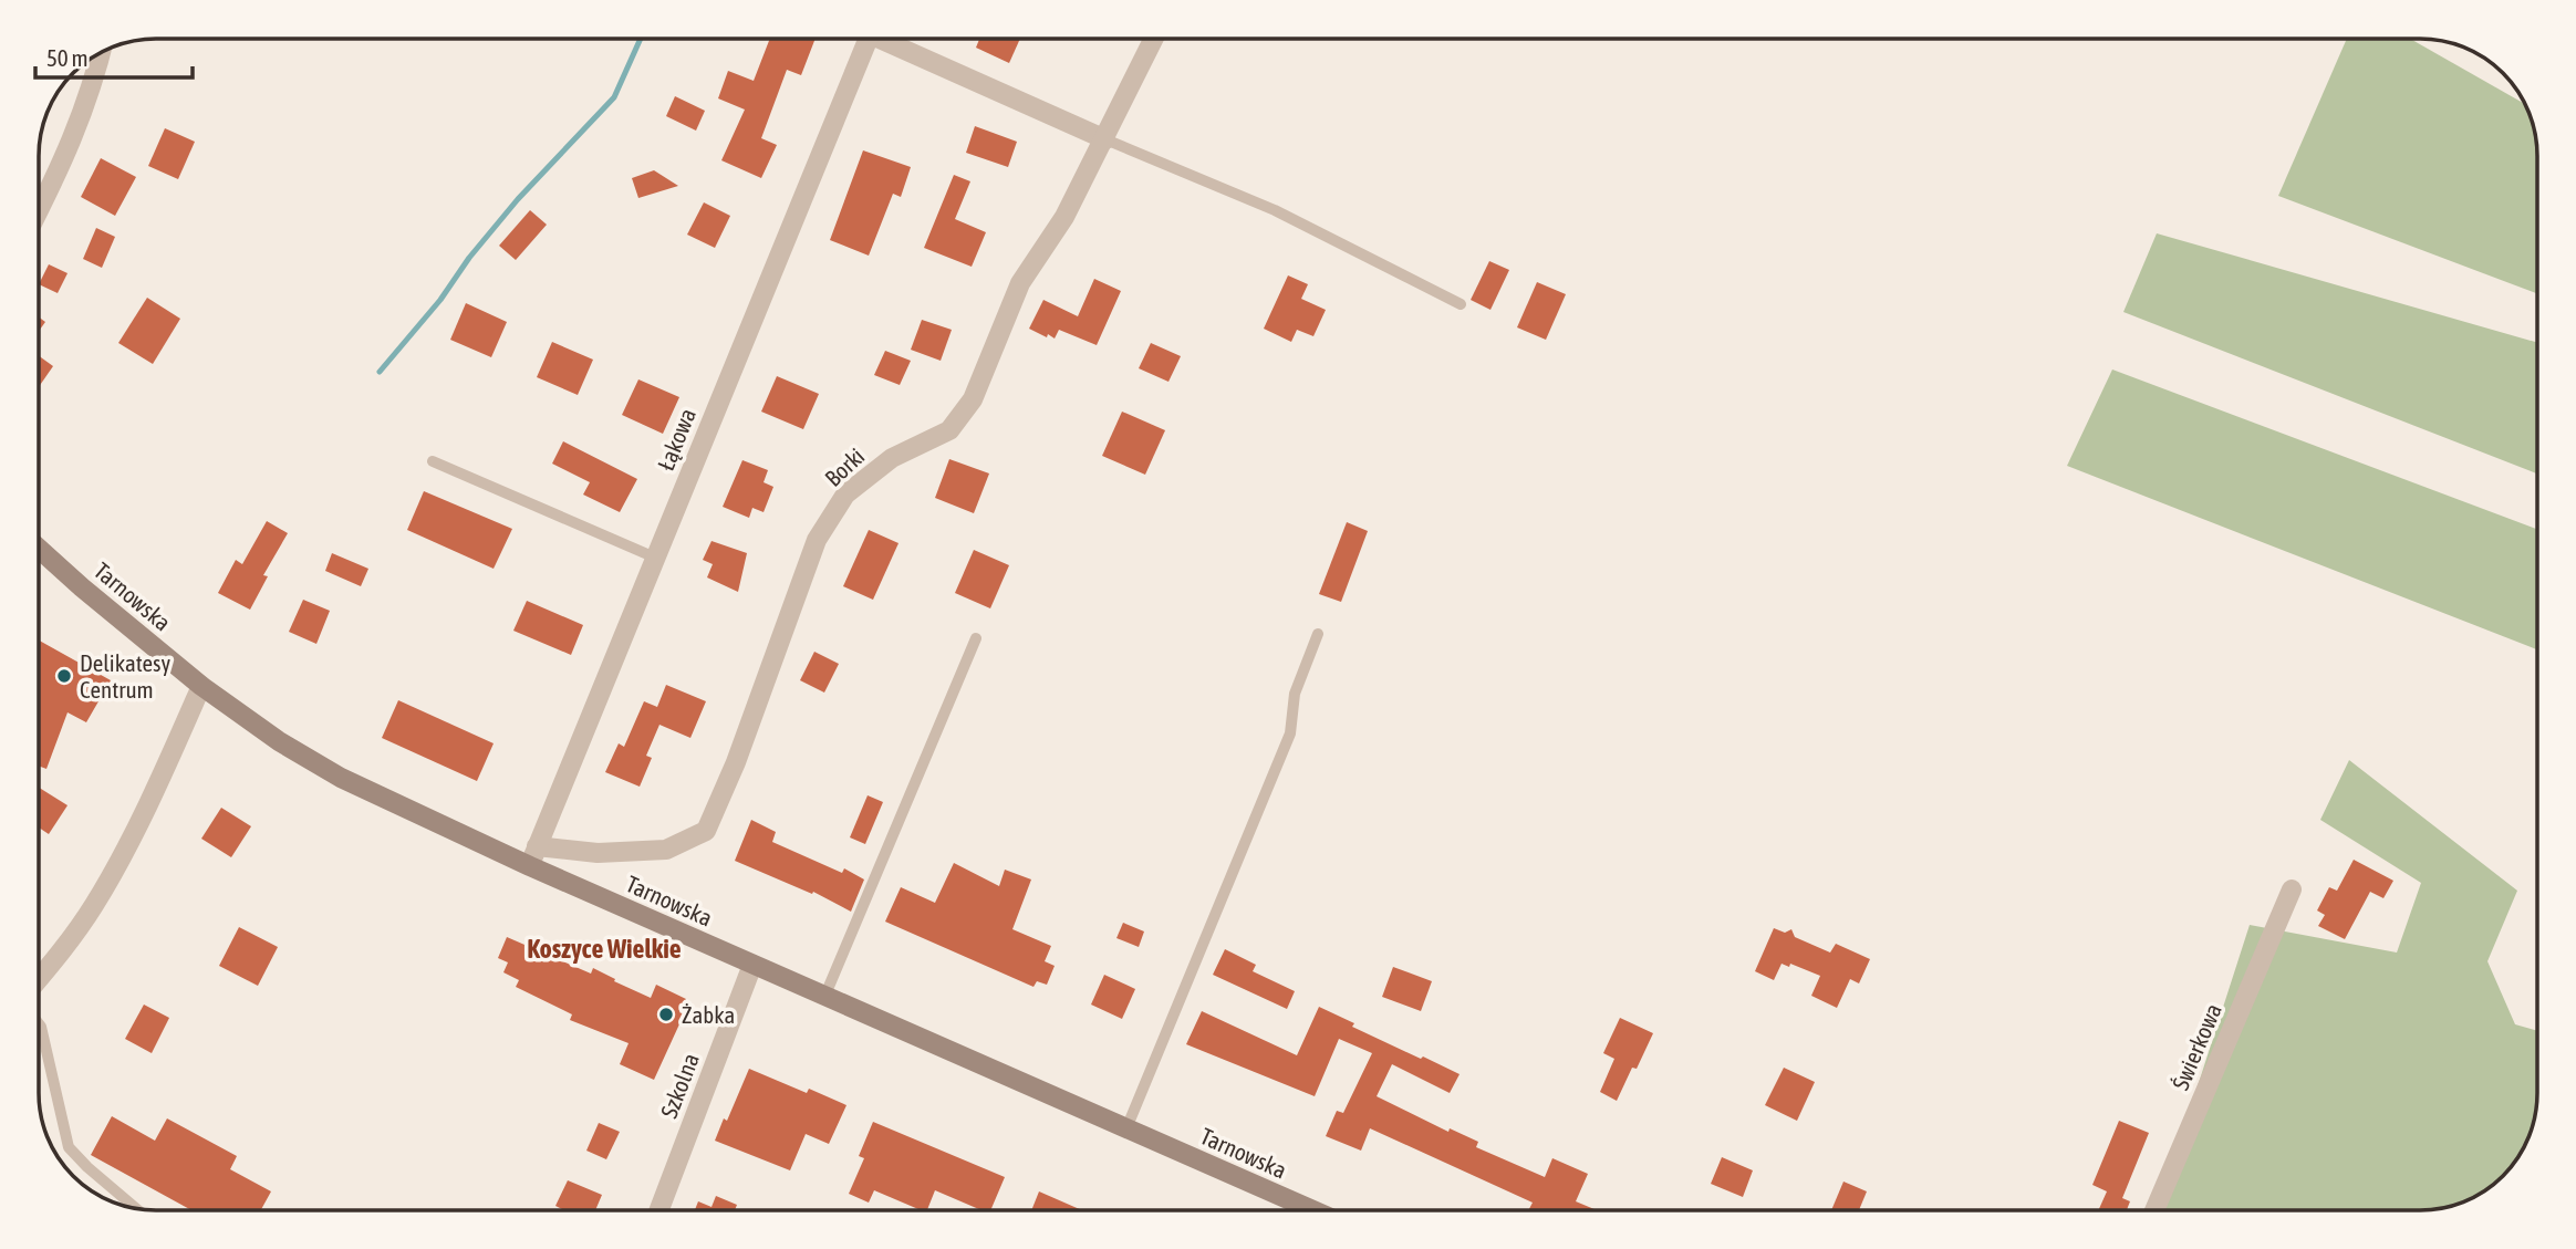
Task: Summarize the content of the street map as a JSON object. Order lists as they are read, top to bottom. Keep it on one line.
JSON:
{"streets":{"street":["Łąkowa","Borki","Tarnowska","Świerkowa","Szkolna"]},"crossings":[["Łąkowa","Borki"],["Łąkowa","Tarnowska"],["Tarnowska","Szkolna"]],"districts":["Koszyce Wielkie"],"places":["Delikatesy Centrum","Żabka"],"scale_bar":"50 m"}
